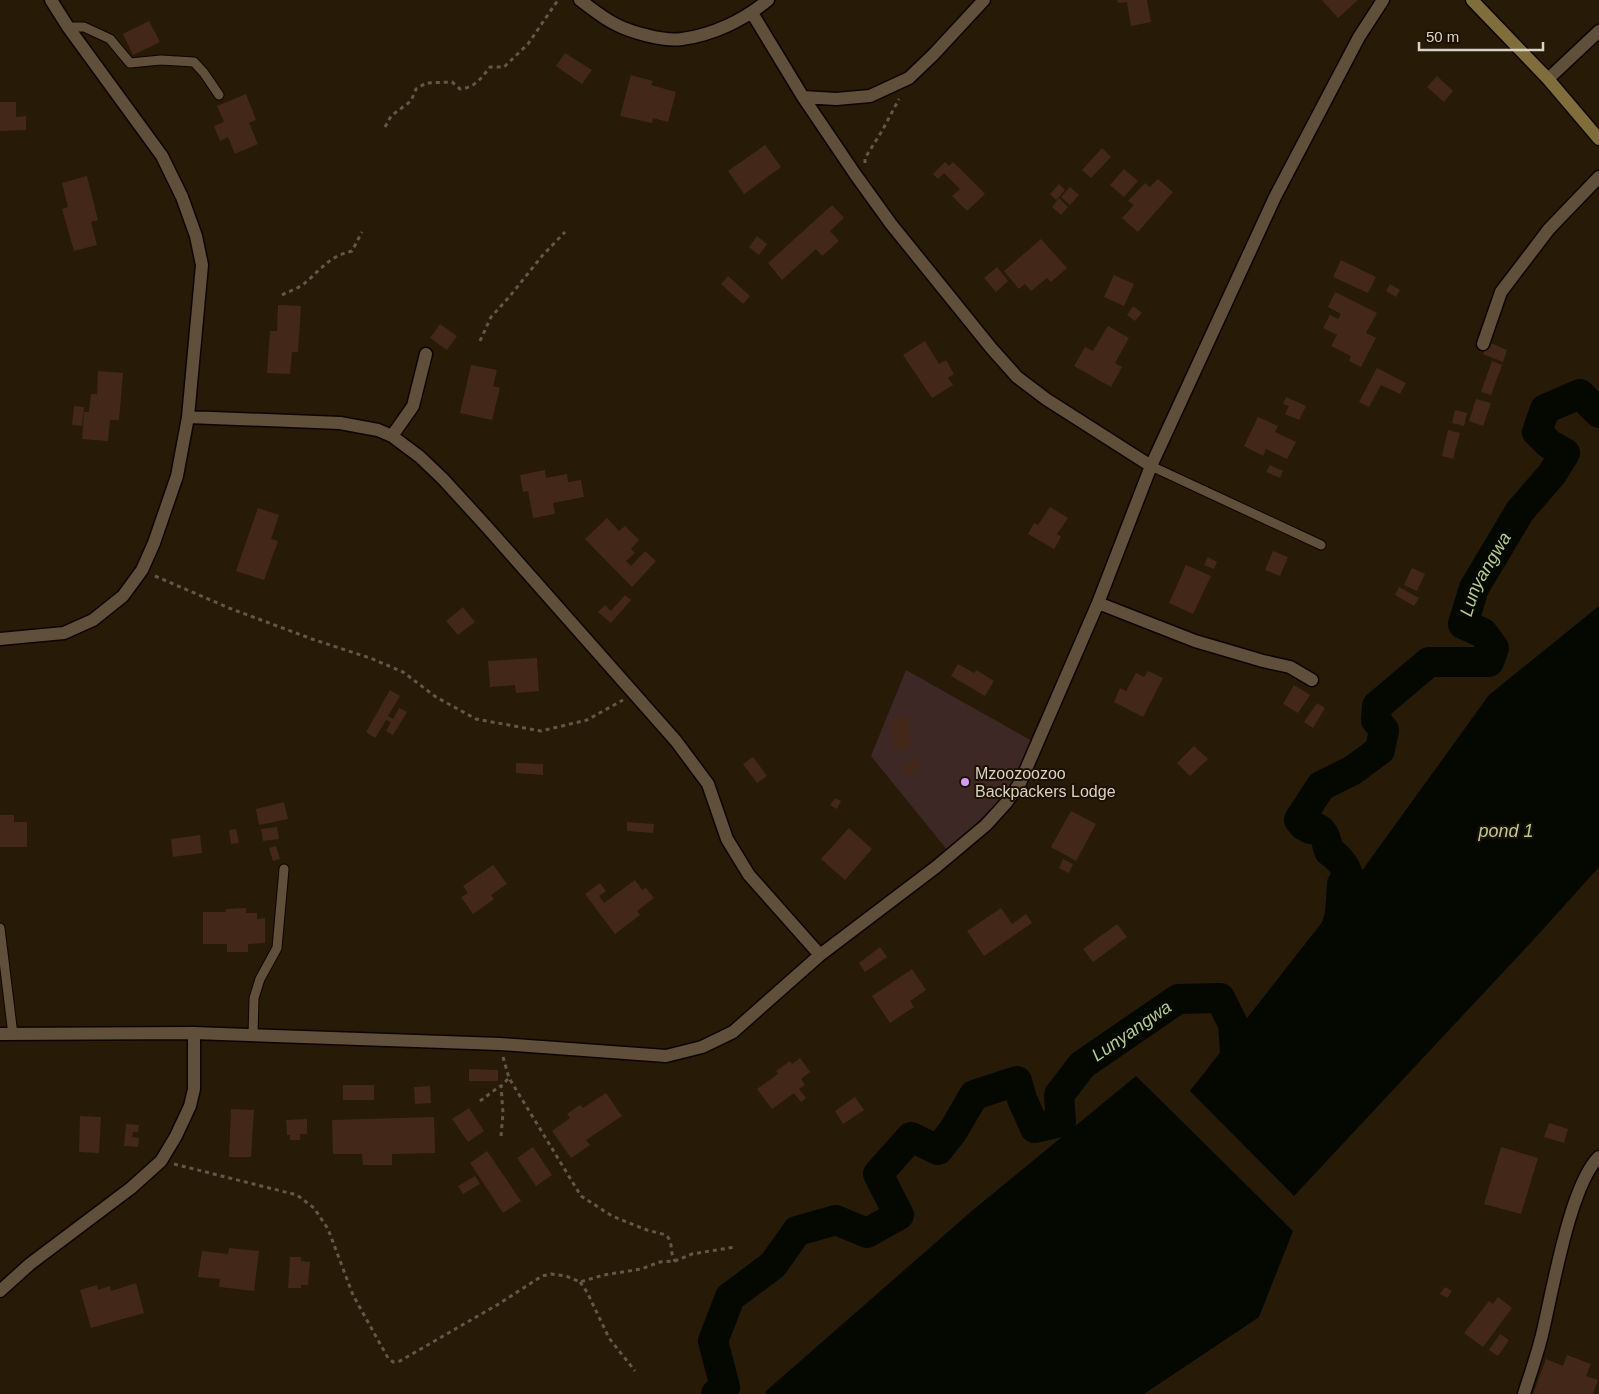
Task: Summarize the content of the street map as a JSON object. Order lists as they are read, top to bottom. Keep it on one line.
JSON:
{"water":["Lunyangwa","pond 1"],"places":["Mzoozoozoo Backpackers Lodge"],"scale_bar":"50 m"}
